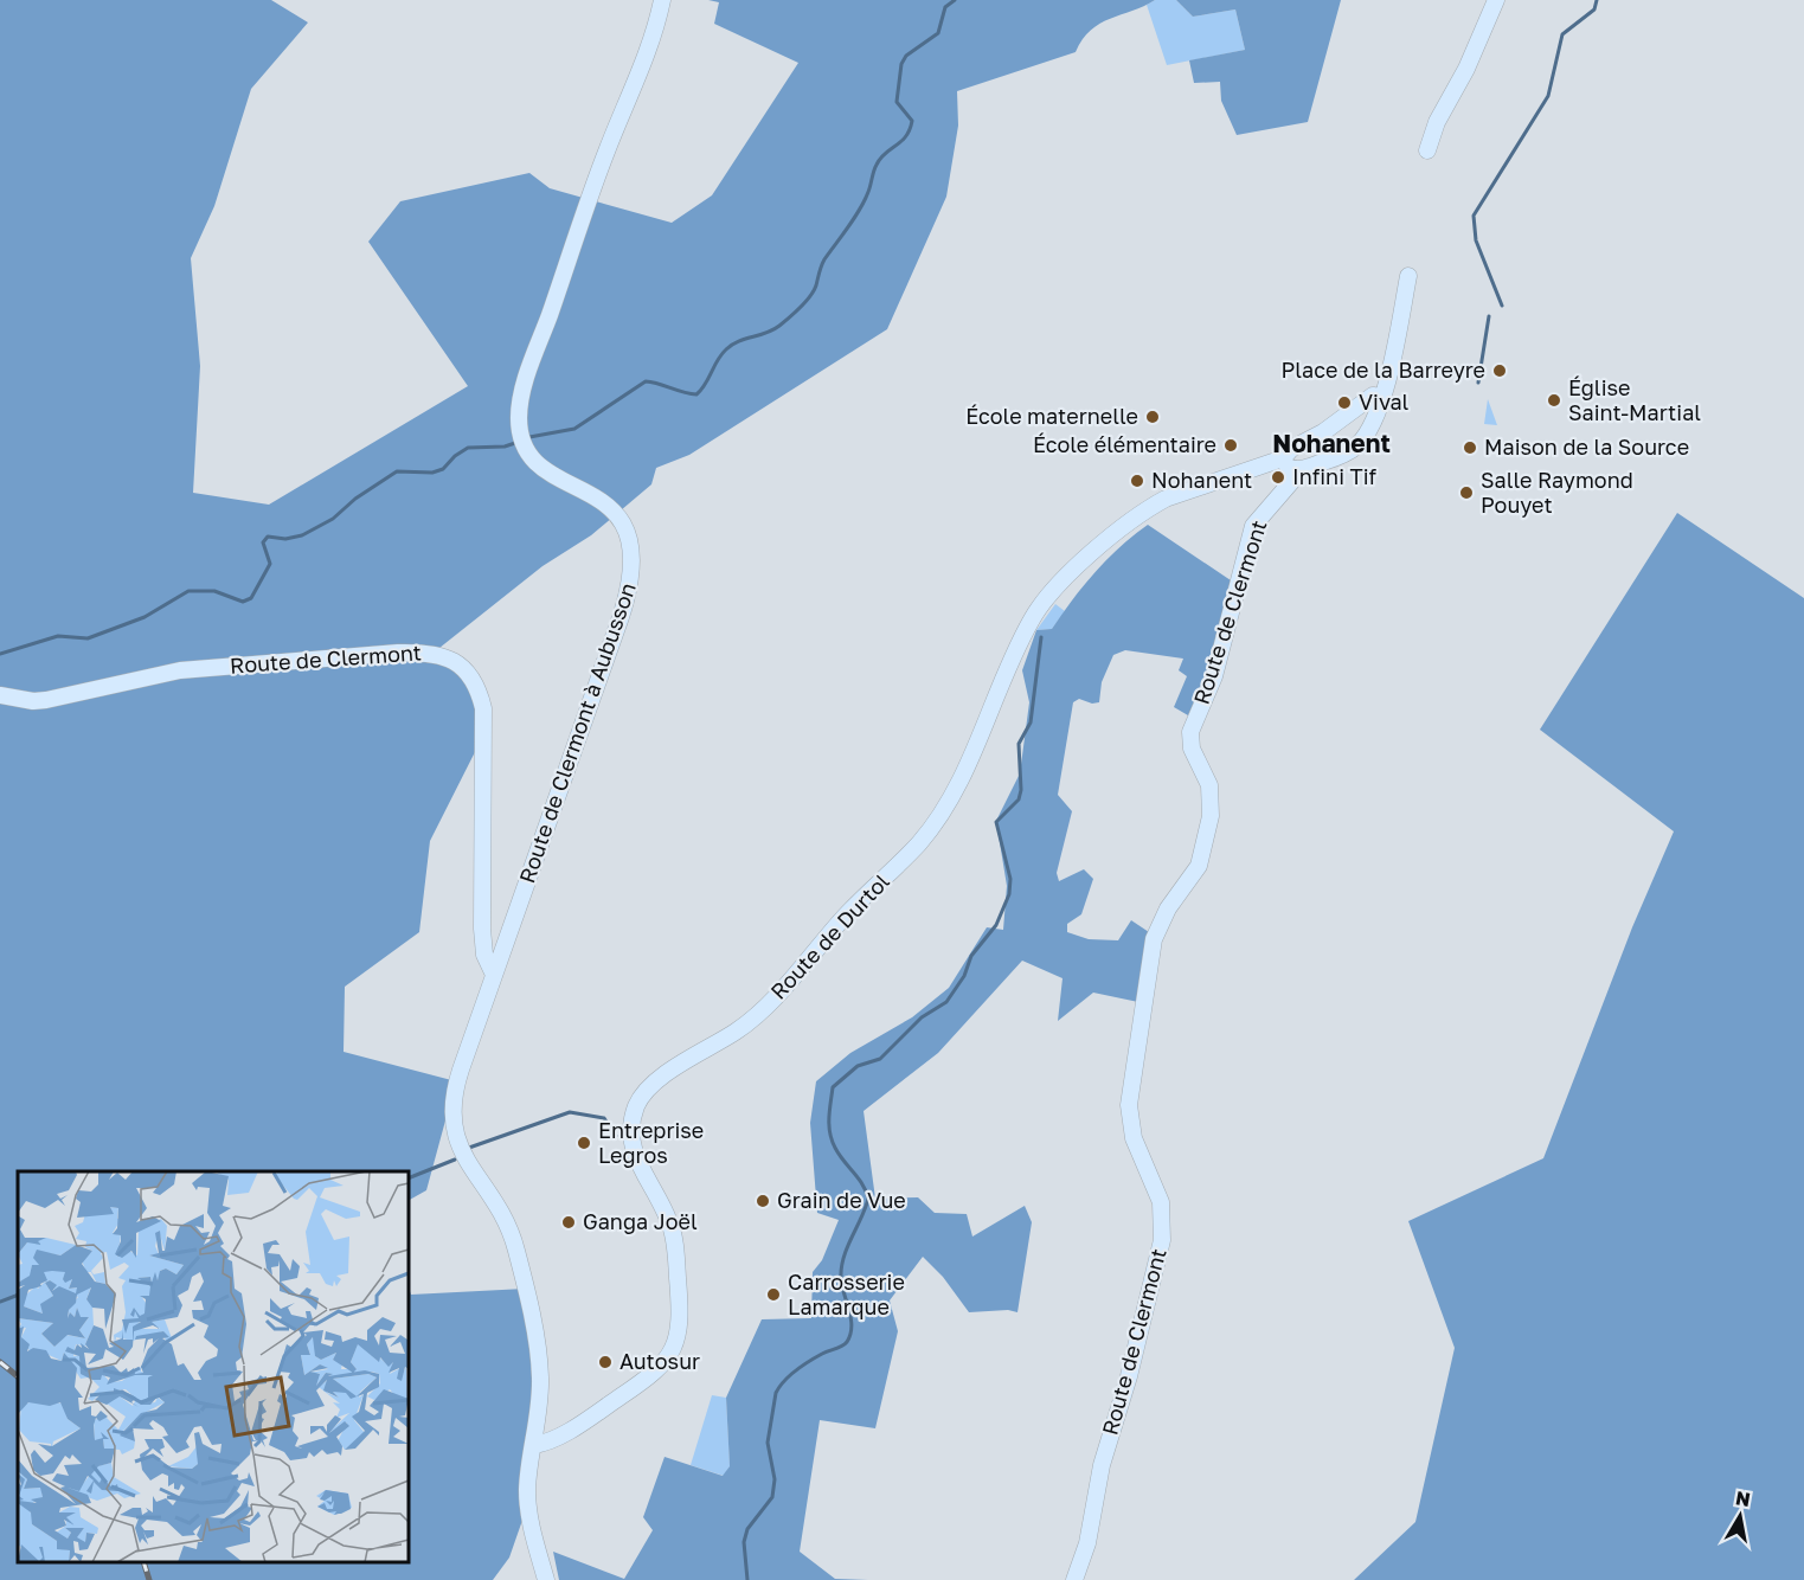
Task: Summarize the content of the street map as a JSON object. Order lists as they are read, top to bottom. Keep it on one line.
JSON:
{"streets":{"street":["Route de Clermont","Route de Clermont à Aubusson","Route de Durtol"]},"crossings":[["Route de Clermont","Route de Clermont à Aubusson"],["Route de Clermont","Route de Durtol"],["Route de Clermont à Aubusson","Route de Durtol"]],"districts":["Nohanent"],"places":["Place de la Barreyre","Église Saint-Martial","Vival","École maternelle","École élémentaire","Maison de la Source","Infini Tif","Nohanent","Salle Raymond Pouyet","Entreprise Legros","Grain de Vue","Ganga Joël","Carrosserie Lamarque","Autosur"],"north":"top"}
